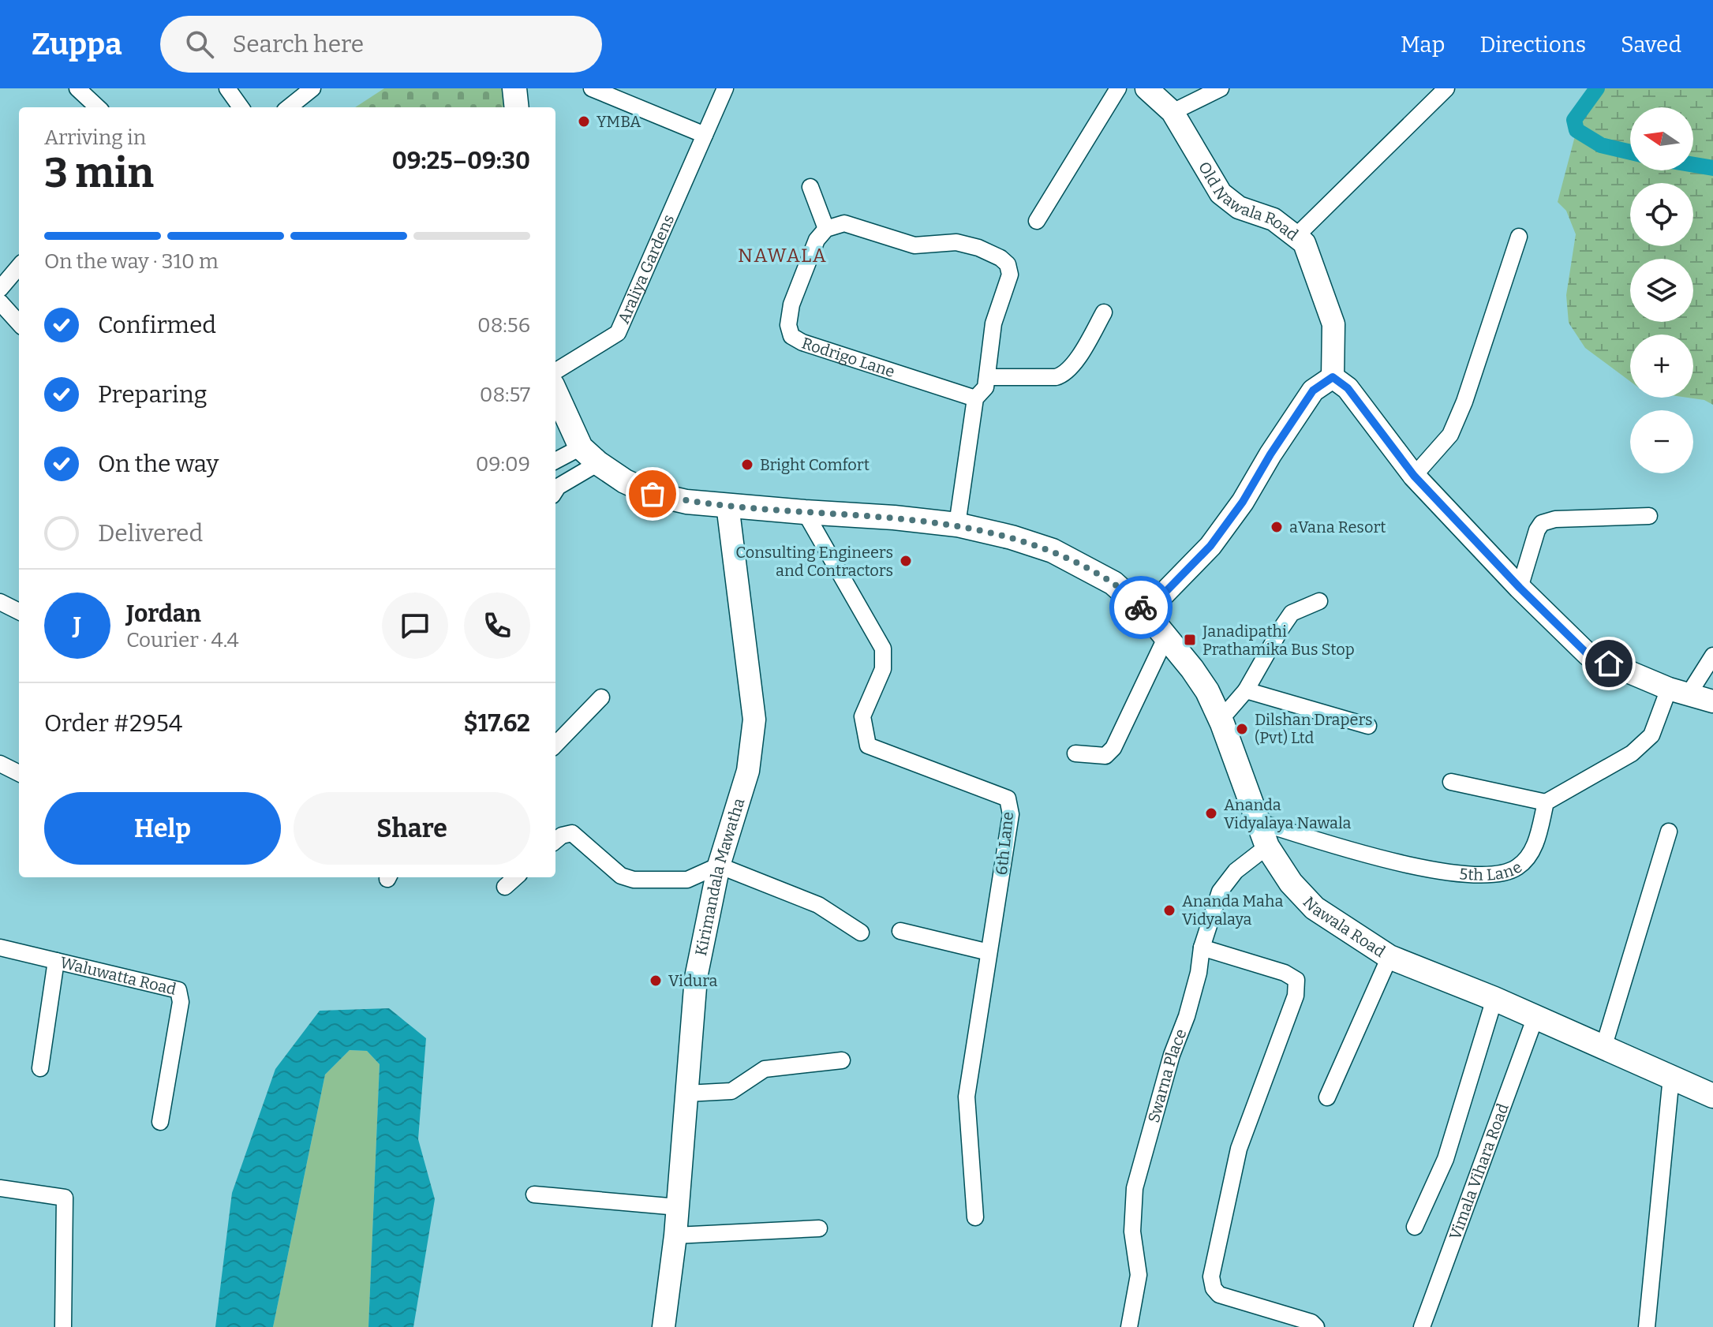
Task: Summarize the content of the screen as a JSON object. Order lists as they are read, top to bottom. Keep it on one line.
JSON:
{"streets":{"main road":["Nawala Road"],"street":["Old Nawala Road","Araliya Gardens","Rodrigo Lane","6th Lane","5th Lane","Kirimandala Mawatha","Waluwatta Road","Swarna Place","Vimala Vihara Road"]},"crossings":[["6th Lane","Nawala Road"],["5th Lane","Nawala Road"],["Kirimandala Mawatha","Nawala Road"],["Nawala Road","Swarna Place"],["Nawala Road","Vimala Vihara Road"]],"districts":["NAWALA"],"places":{"other":["YMBA","Bright Comfort","aVana Resort","Consulting Engineers and Contractors","Dilshan Drapers (Pvt) Ltd","Ananda Vidyalaya Nawala","Ananda Maha Vidyalaya","Vidura"],"transit":["Janadipathi Prathamika Bus Stop"]},"north":"left","page":{"header":"Zuppa","search":"Search here","nav":["Map","Directions","Saved"],"map_buttons":["+","−"],"heading":["3 min","Arriving in","09:25–09:30"],"panel":["Jordan","Courier · 4.4","Order #2954","$17.62"],"bar":"On the way · 310 m","list":[["Confirmed","08:56"],["Preparing","08:57"],["On the way","09:09"],"Delivered"],"round":"J","buttons":["Help","Share"]}}
